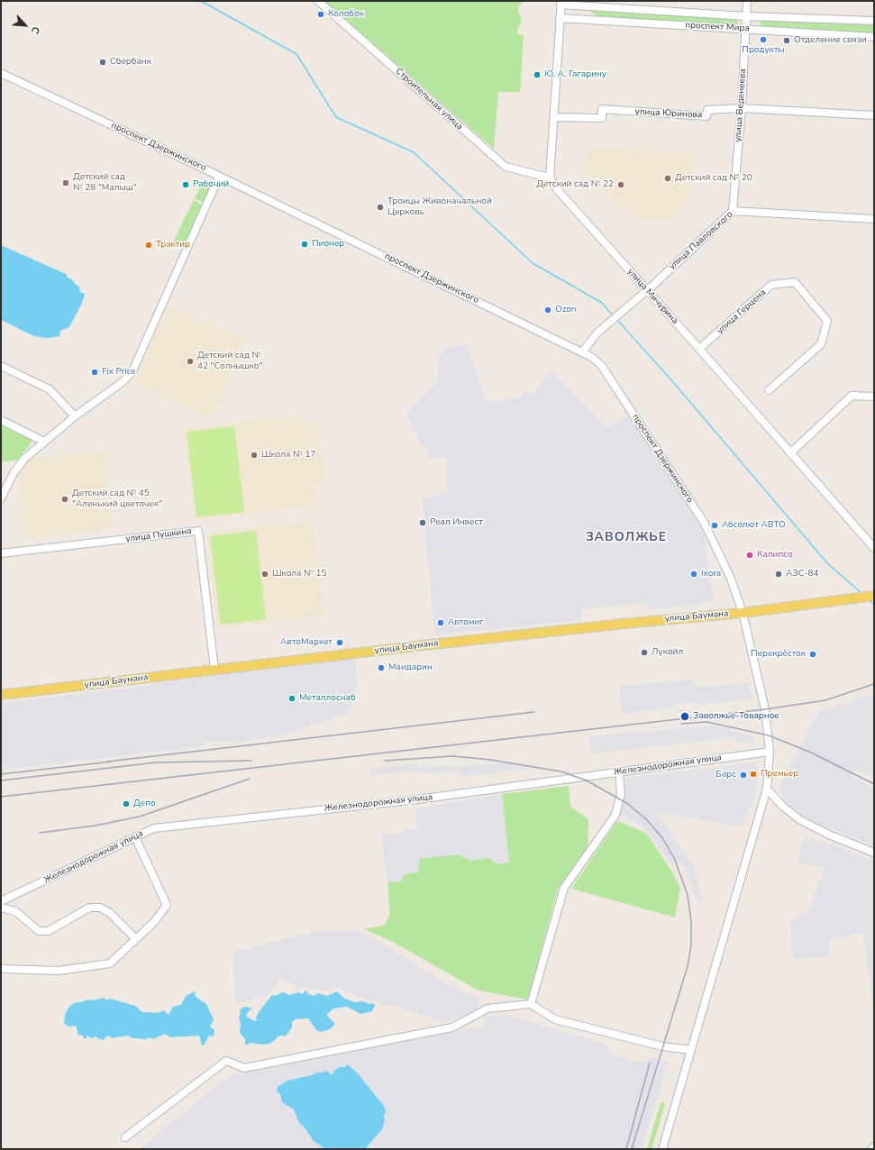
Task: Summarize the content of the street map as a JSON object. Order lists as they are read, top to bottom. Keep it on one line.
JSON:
{"streets":{"main road":["улица Баумана"],"street":["проспект Мира","Строительная улица","улица Веденеева","улица Юринова","проспект Дзержинского","улица Павловского","улица Мичурина","улица Герцена","улица Пушкина","Железнодорожная улица"]},"crossings":[["проспект Мира","улица Веденеева"],["Строительная улица","улица Мичурина"],["улица Веденеева","улица Юринова"],["улица Веденеева","улица Павловского"],["проспект Дзержинского","улица Павловского"],["проспект Дзержинского","улица Баумана"],["проспект Дзержинского","Железнодорожная улица"],["улица Павловского","улица Мичурина"],["улица Мичурина","улица Герцена"],["улица Пушкина","улица Баумана"]],"districts":["ЗАВОЛЖЬЕ"],"places":["Колобок","Продукты","Отделение связи","Сбербанк","Ю. А. Гагарину","Детский сад № 20","Детский сад № 28 \"Малыш\"","Рабочий","Детский сад № 22","Троицы Живоначальной Церковь","Пионер","Трактир","Ozon","Детский сад № 42 \"Солнышко\"","Fix Price","Школа № 17","Детский сад № 45 \"Аленький цветочек\"","Реал Инвест","Абсолют АВТО","Калипсо","Школа № 15","Ixora","АЗС-84","Автомиг","АвтоМаркет","Лукойл","Перекрёсток","Мандарин","Металлоснаб","Заволжье-Товарное","Премьер","Барс","Депо"],"north":"bottom right"}
